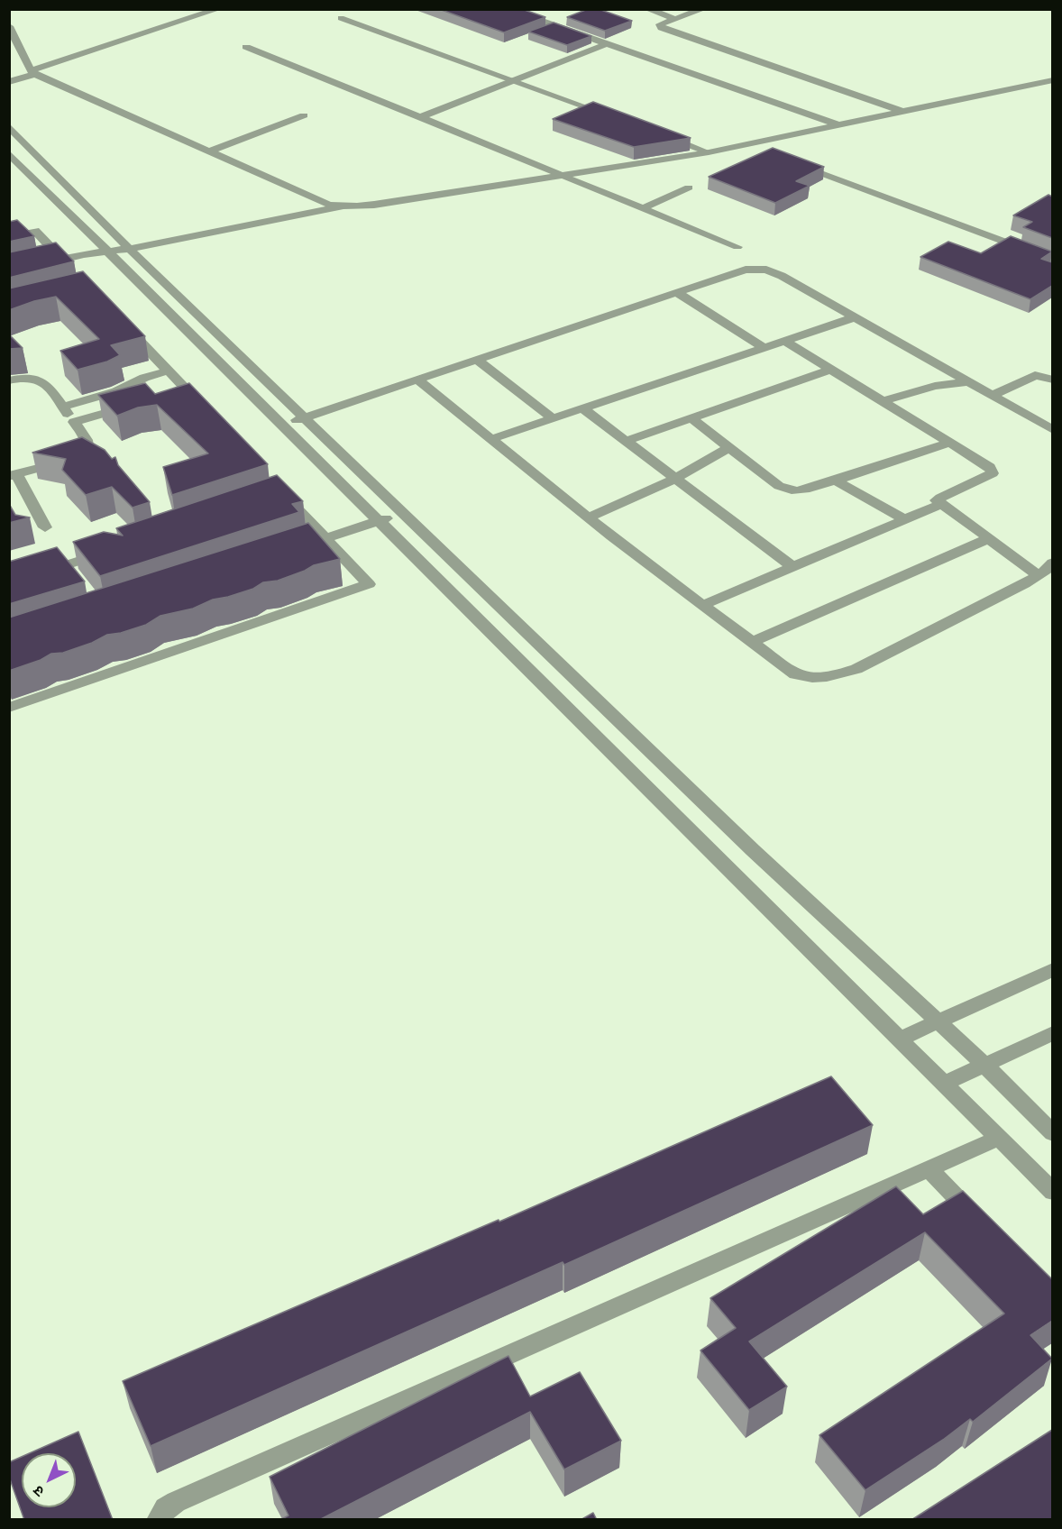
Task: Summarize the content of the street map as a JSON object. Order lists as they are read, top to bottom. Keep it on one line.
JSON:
{"north":"bottom left"}
